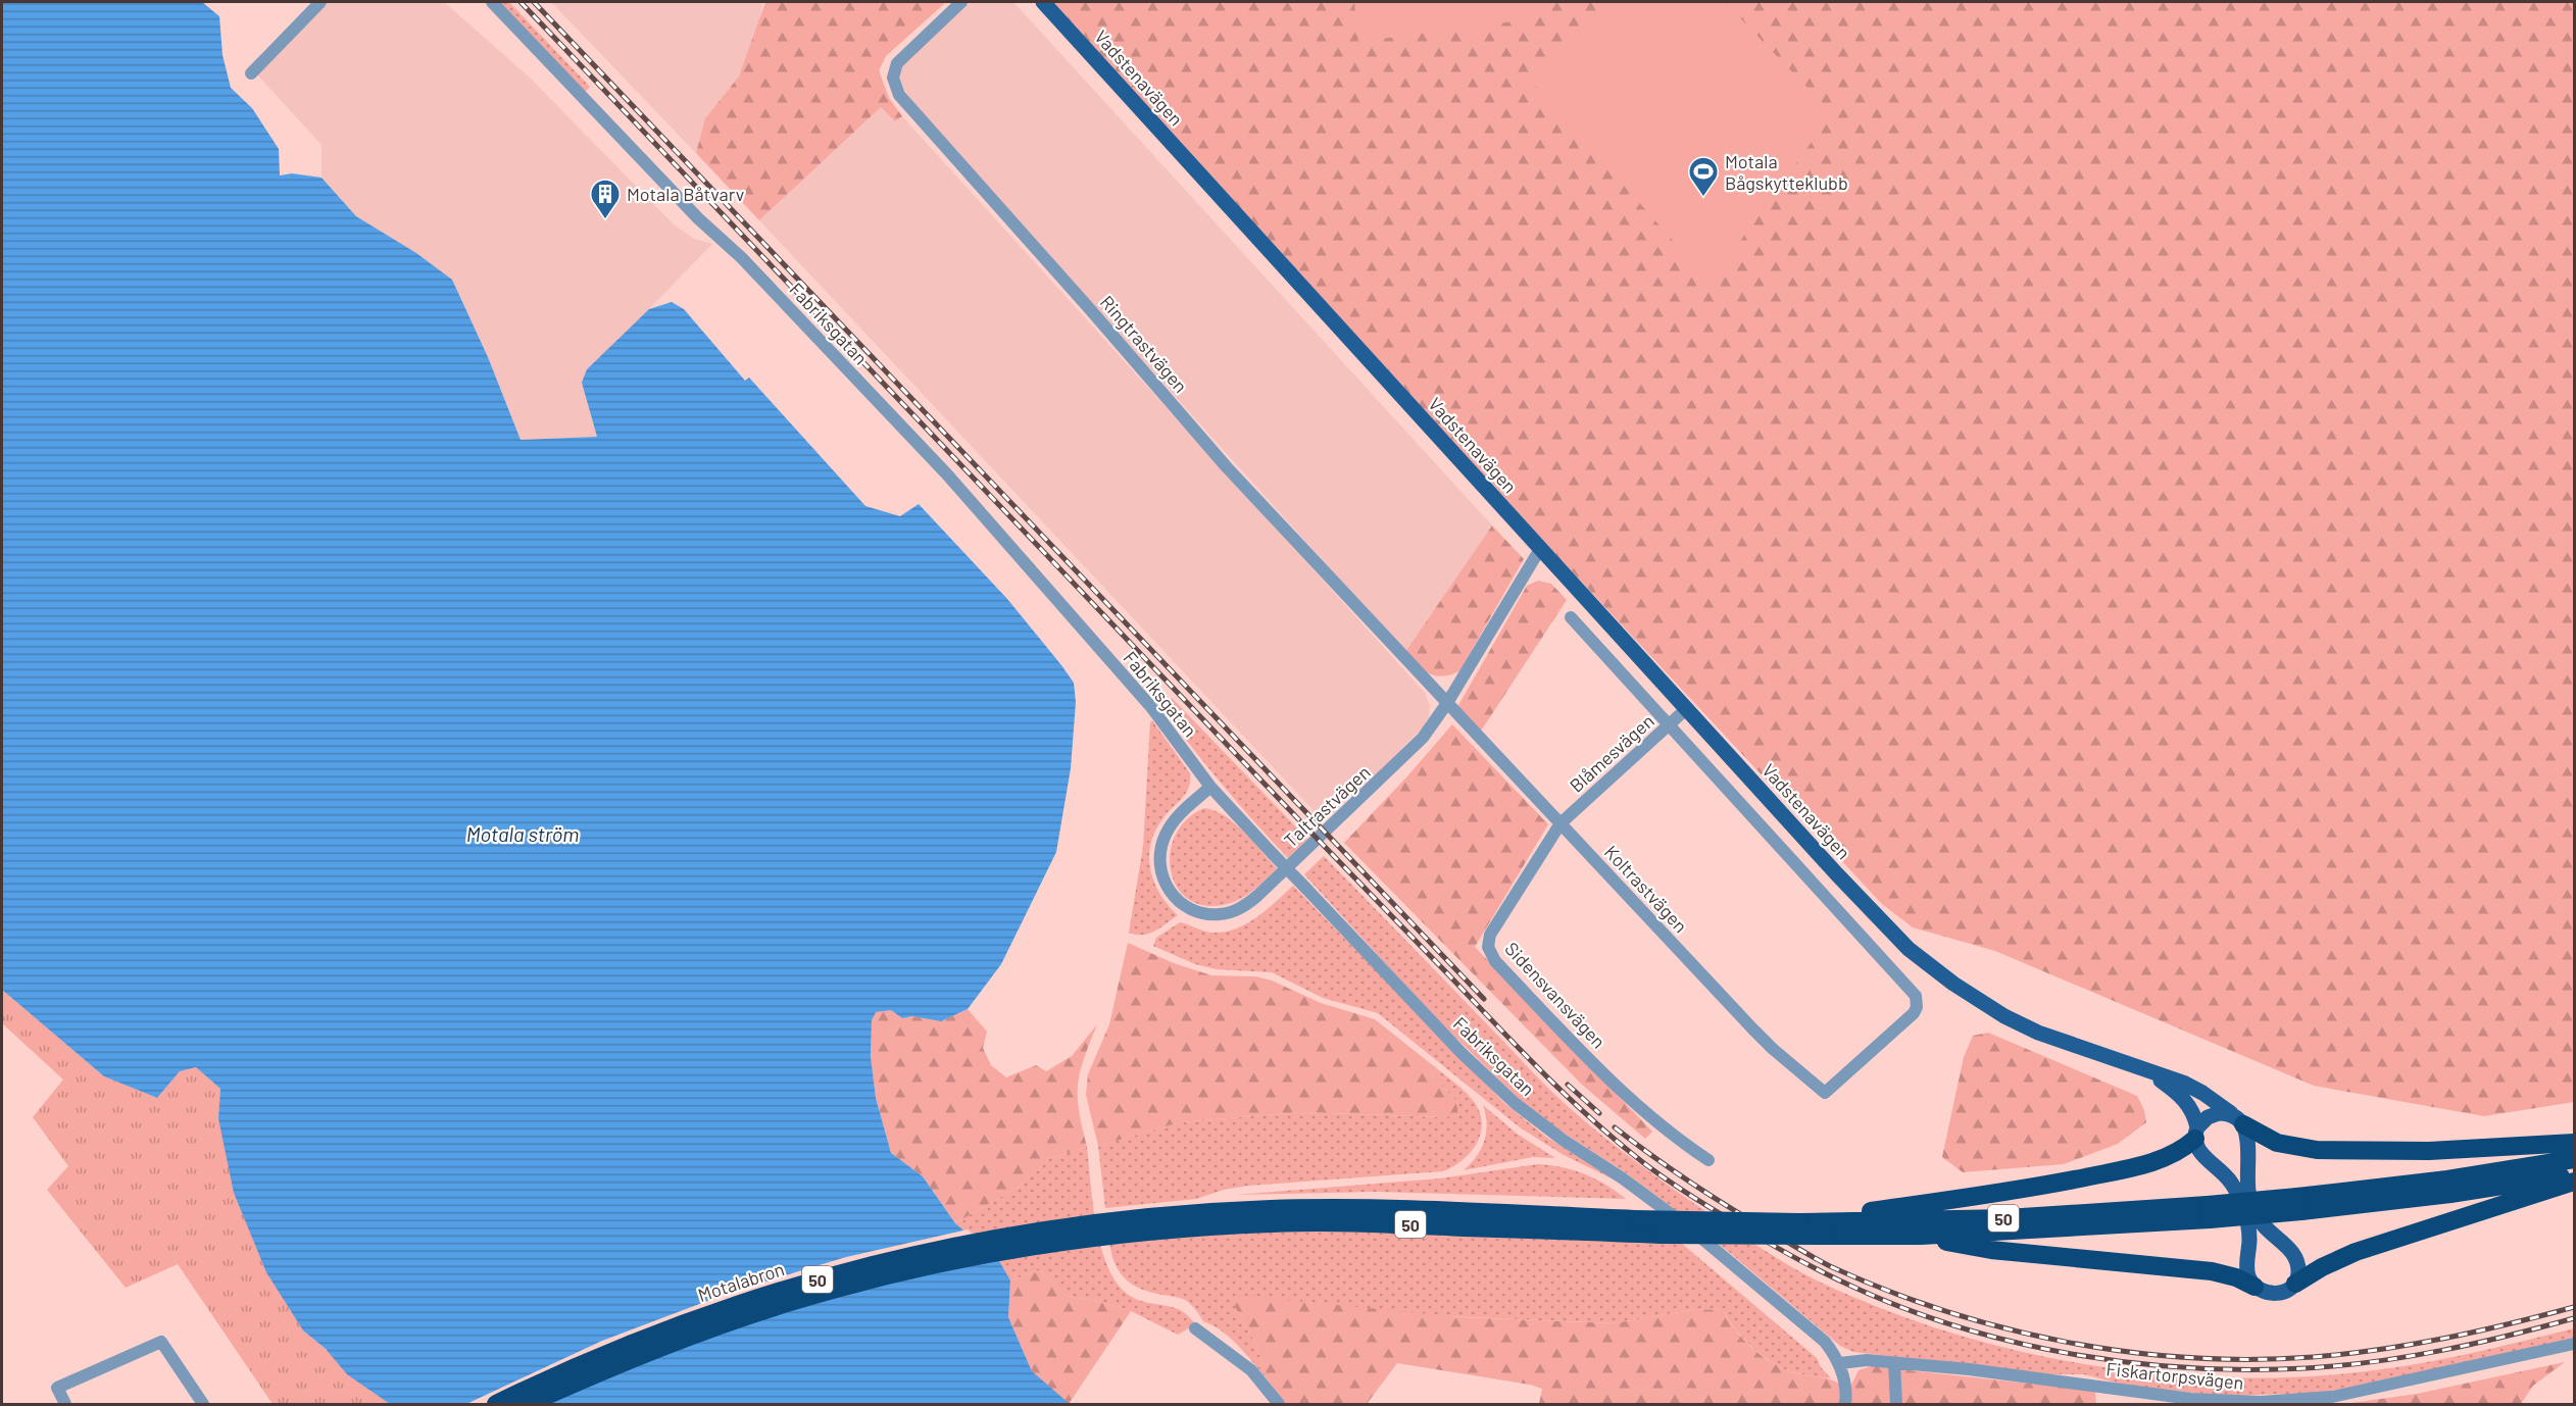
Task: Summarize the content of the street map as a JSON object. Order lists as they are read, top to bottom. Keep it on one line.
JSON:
{"streets":{"highway":["50","Motalabron"],"main road":["Vadstenavägen"],"street":["Fabriksgatan","Ringtrastvägen","Blåmesvägen","Taltrastvägen","Koltrastvägen","Sidensvansvägen","Fiskartorpsvägen"]},"crossings":[["Vadstenavägen","Blåmesvägen"],["Vadstenavägen","Taltrastvägen"],["Vadstenavägen","50"],["Fabriksgatan","Taltrastvägen"],["Fabriksgatan","Fiskartorpsvägen"],["Ringtrastvägen","Taltrastvägen"],["Ringtrastvägen","Koltrastvägen"],["Blåmesvägen","Koltrastvägen"],["Blåmesvägen","Sidensvansvägen"],["Taltrastvägen","Koltrastvägen"],["Koltrastvägen","Sidensvansvägen"],["50","Motalabron"]],"water":["Motala ström"],"places":{"sports":["Motala Bågskytteklubb"],"building":["Motala Båtvarv"]}}
